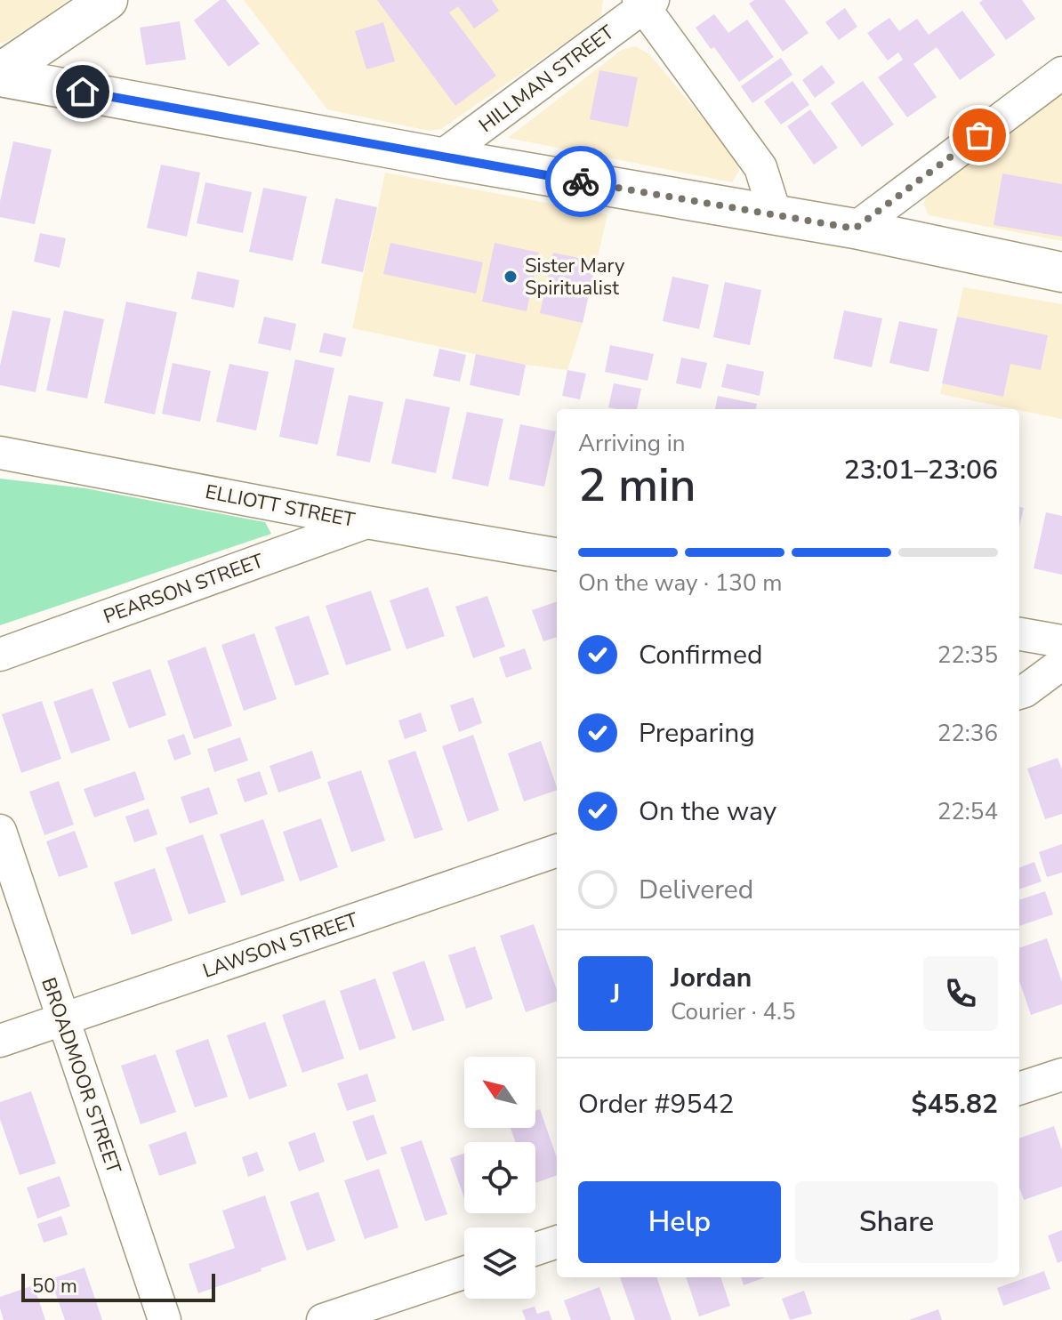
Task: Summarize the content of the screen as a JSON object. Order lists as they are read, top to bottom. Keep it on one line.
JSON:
{"streets":{"street":["HILLMAN STREET","ELLIOTT STREET","PEARSON STREET","LAWSON STREET","BROADMOOR STREET"]},"crossings":[["ELLIOTT STREET","PEARSON STREET"],["LAWSON STREET","BROADMOOR STREET"]],"places":["Sister Mary Spiritualist"],"scale_bar":"50 m","north":"top left","page":{"heading":["2 min","Arriving in","23:01–23:06"],"panel":["Jordan","Courier · 4.5","Order #9542","$45.82"],"bar":"On the way · 130 m","list":[["Confirmed","22:35"],["Preparing","22:36"],["On the way","22:54"],"Delivered"],"round":"J","buttons":["Help","Share"],"scale":"50 m"}}
